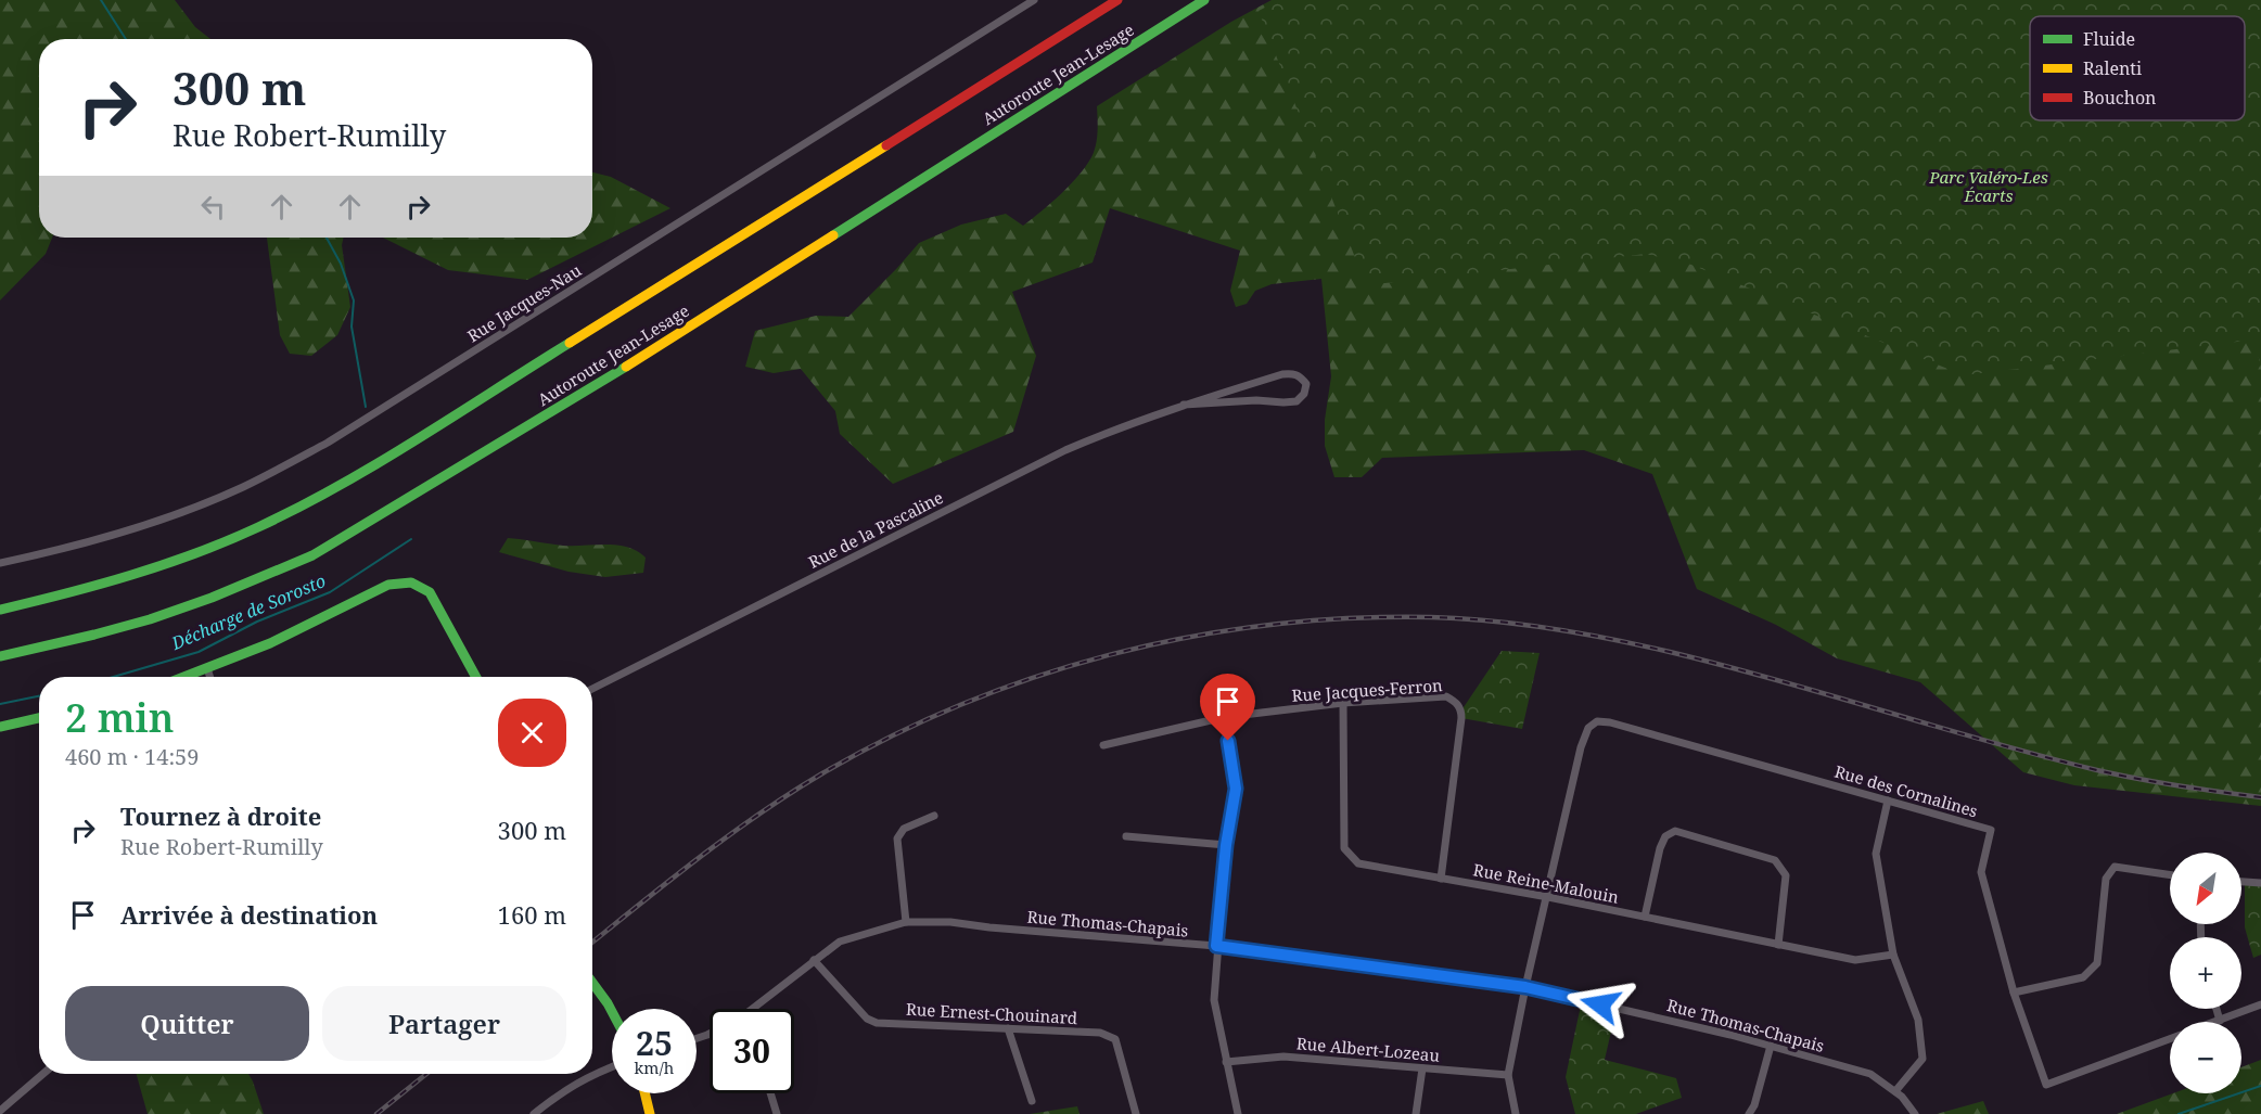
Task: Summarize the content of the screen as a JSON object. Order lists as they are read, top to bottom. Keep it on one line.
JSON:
{"streets":{"main road":["Autoroute Jean-Lesage"],"street":["Rue Jacques-Nau","Rue de la Pascaline","Rue Jacques-Ferron","Rue des Cornalines","Rue Reine-Malouin","Rue Thomas-Chapais","Rue Ernest-Chouinard","Rue Albert-Lozeau"]},"crossings":[["Rue Jacques-Ferron","Rue Reine-Malouin"],["Rue des Cornalines","Rue Reine-Malouin"],["Rue Thomas-Chapais","Rue Ernest-Chouinard"]],"water":["Décharge de Sorosto"],"parks":["Parc Valéro-Les Écarts"],"legend":["Fluide","Ralenti","Bouchon"],"north":"bottom left","page":{"turn":["300 m","Rue Robert-Rumilly"],"heading":["2 min","460 m · 14:59"],"list":[{"name":"Tournez à droite","note":"Rue Robert-Rumilly","value":"300 m"},{"name":"Arrivée à destination","value":"160 m"}],"map_buttons":["+","−"],"buttons":["Quitter","Partager"],"speed":"25 km/h","limit":"30"}}
